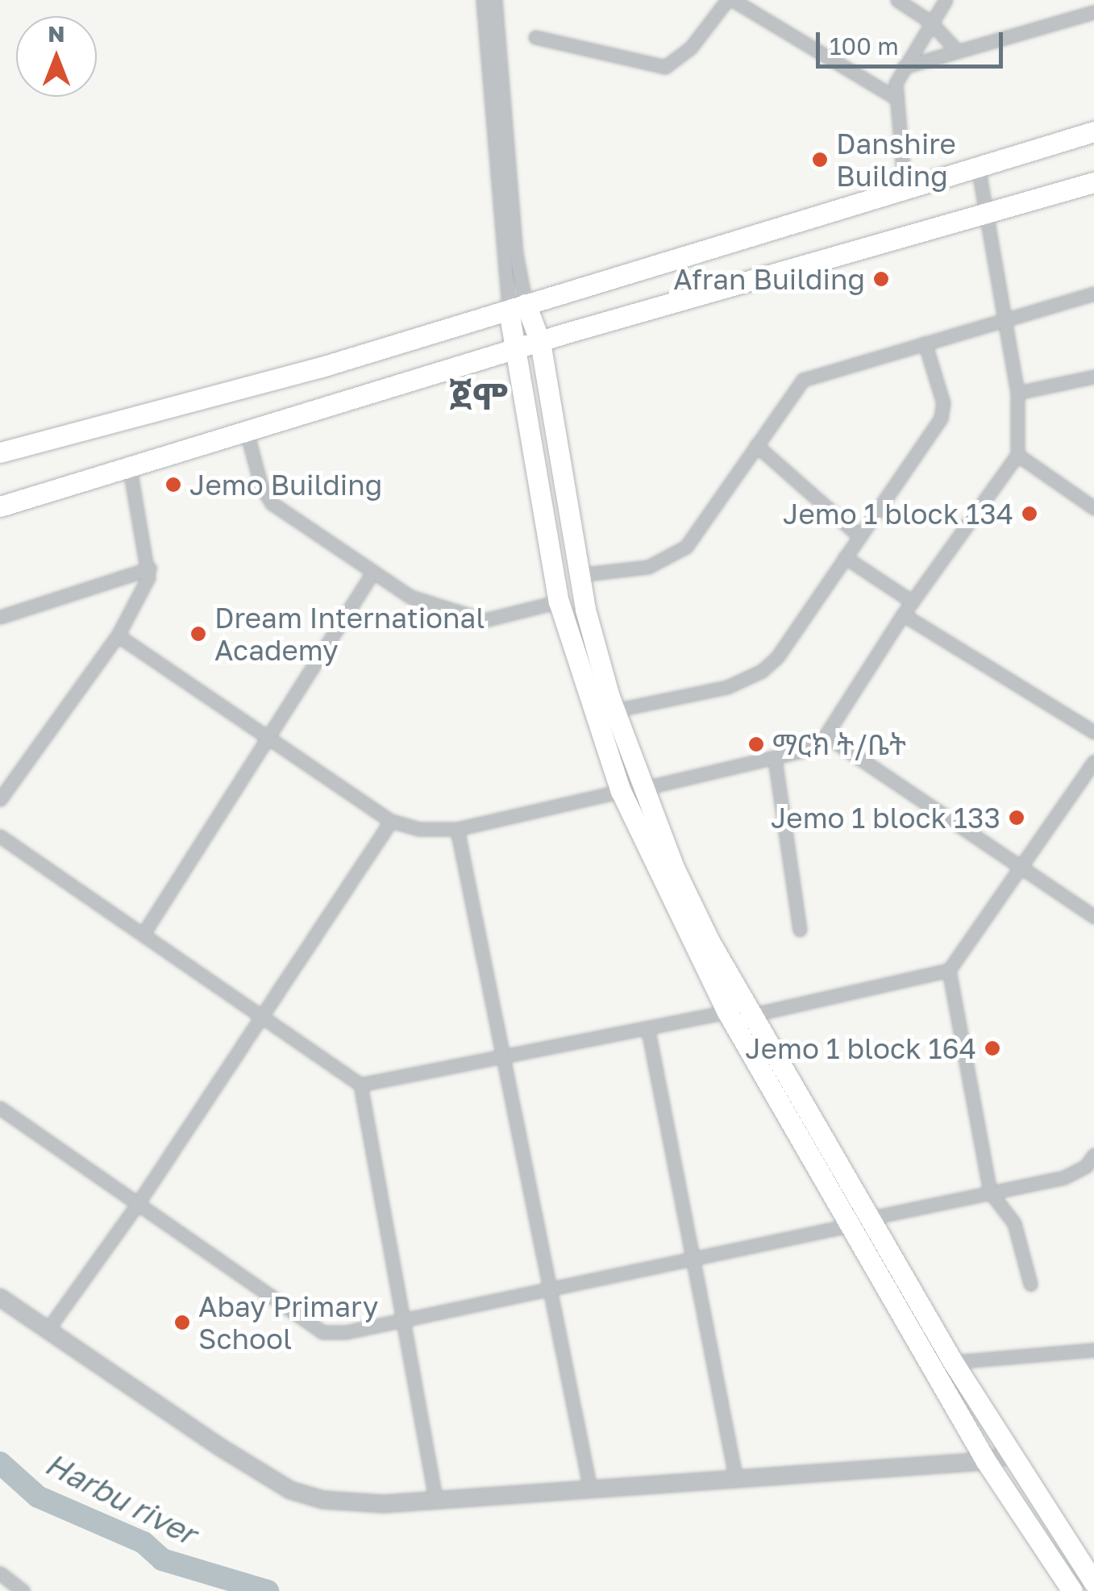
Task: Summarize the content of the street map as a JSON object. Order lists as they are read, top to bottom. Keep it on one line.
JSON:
{"districts":["ጀሞ"],"water":["Harbu river"],"places":["Danshire Building","Afran Building","Jemo Building","Jemo 1 block 134","Dream International Academy","ማርክ ት/ቤት","Jemo 1 block 133","Jemo 1 block 164","Abay Primary School"],"scale_bar":"100 m","north":"top"}
